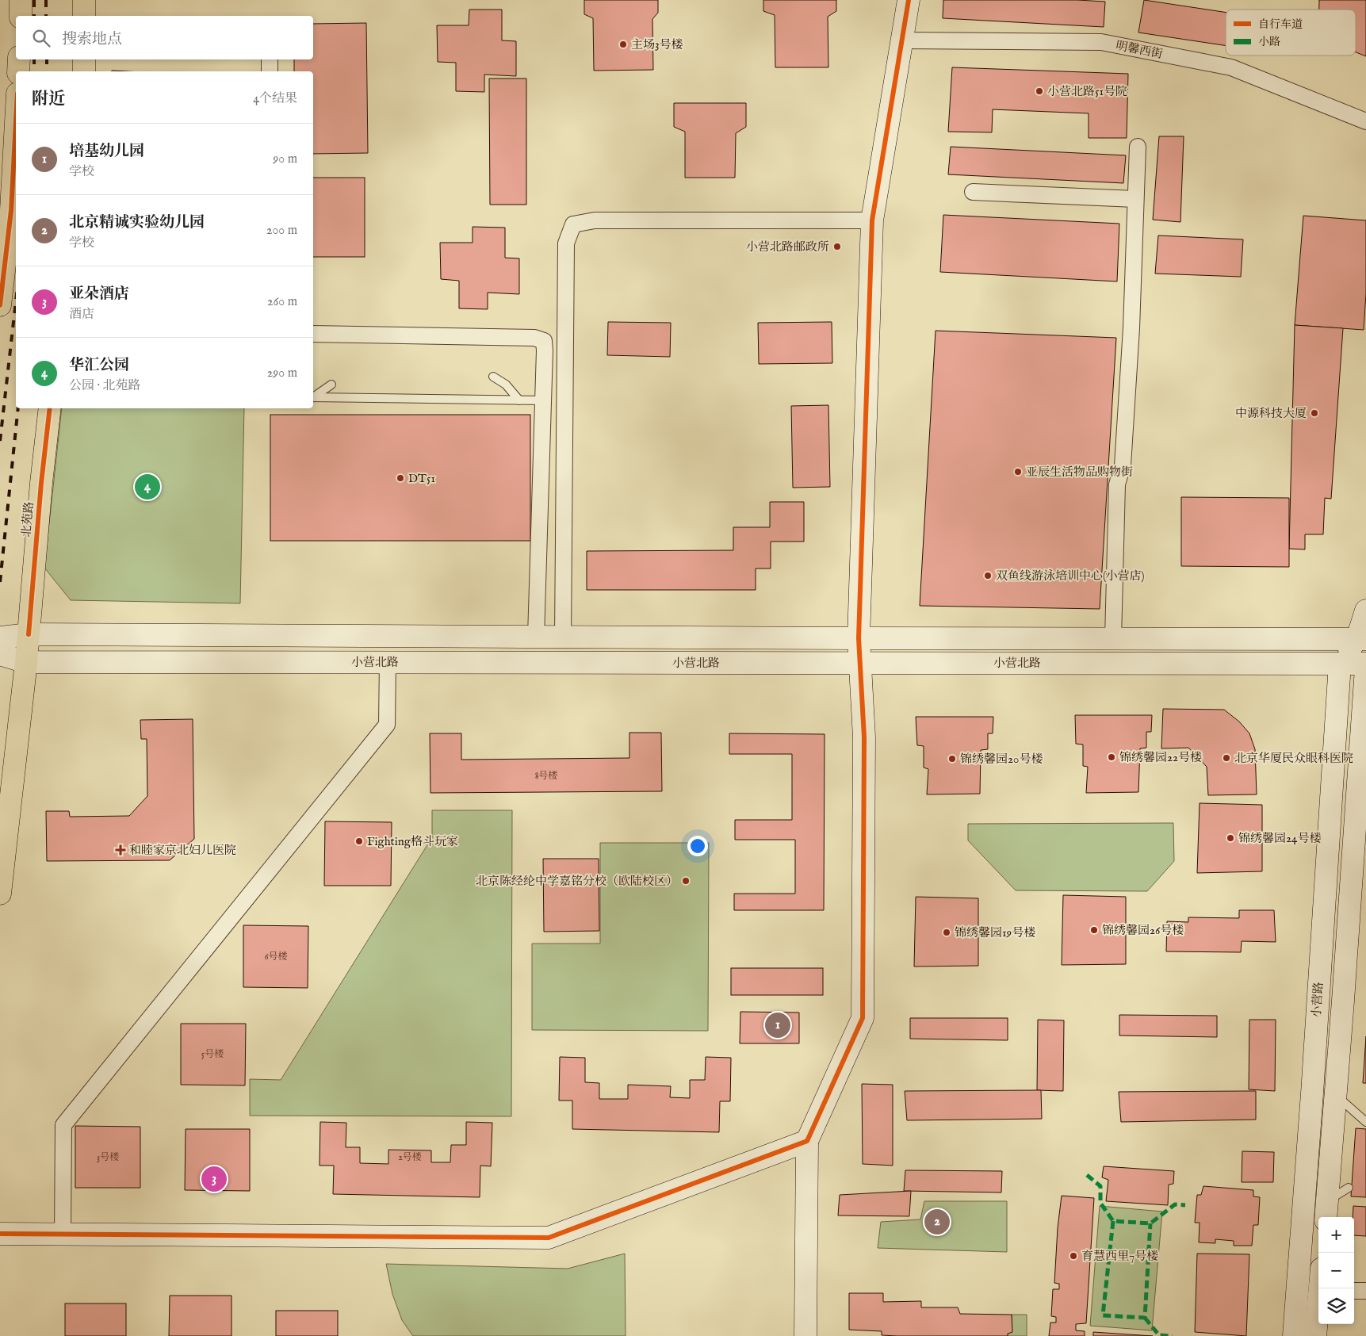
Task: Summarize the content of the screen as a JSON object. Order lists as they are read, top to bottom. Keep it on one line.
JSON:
{"streets":{"main road":["北苑路"],"street":["明馨西街","小营北路","小营路"]},"crossings":[["北苑路","小营北路"],["小营北路","小营路"]],"places":{"other":["主场3号楼","小营北路51号院","小营北路邮政所","中源科技大厦","亚辰生活物品购物街","DT51","双鱼线游泳培训中心(小营店)","锦绣馨园22号楼","北京华厦民众眼科医院","锦绣馨园20号楼","锦绣馨园24号楼","Fighting格斗玩家","北京陈经纶中学嘉铭分校（欧陆校区）","锦绣馨园26号楼","锦绣馨园19号楼","育慧西里7号楼"],"health":["和睦家京北妇儿医院"]},"house_numbers":["8号楼","6号楼","5号楼","3号楼","2号楼"],"legend":["自行车道","小路"],"page":{"search":"搜索地点","heading":["附近","4个结果"],"list":[{"mark":"1","name":"培基幼儿园","note":"学校","value":"90 m"},{"mark":"2","name":"北京精诚实验幼儿园","note":"学校","value":"200 m"},{"mark":"3","name":"亚朵酒店","note":"酒店","value":"260 m"},{"mark":"4","name":"华汇公园","note":"公园 · 北苑路","value":"290 m"}],"pins":["4","1","3","2"],"map_buttons":["+","−"]}}
